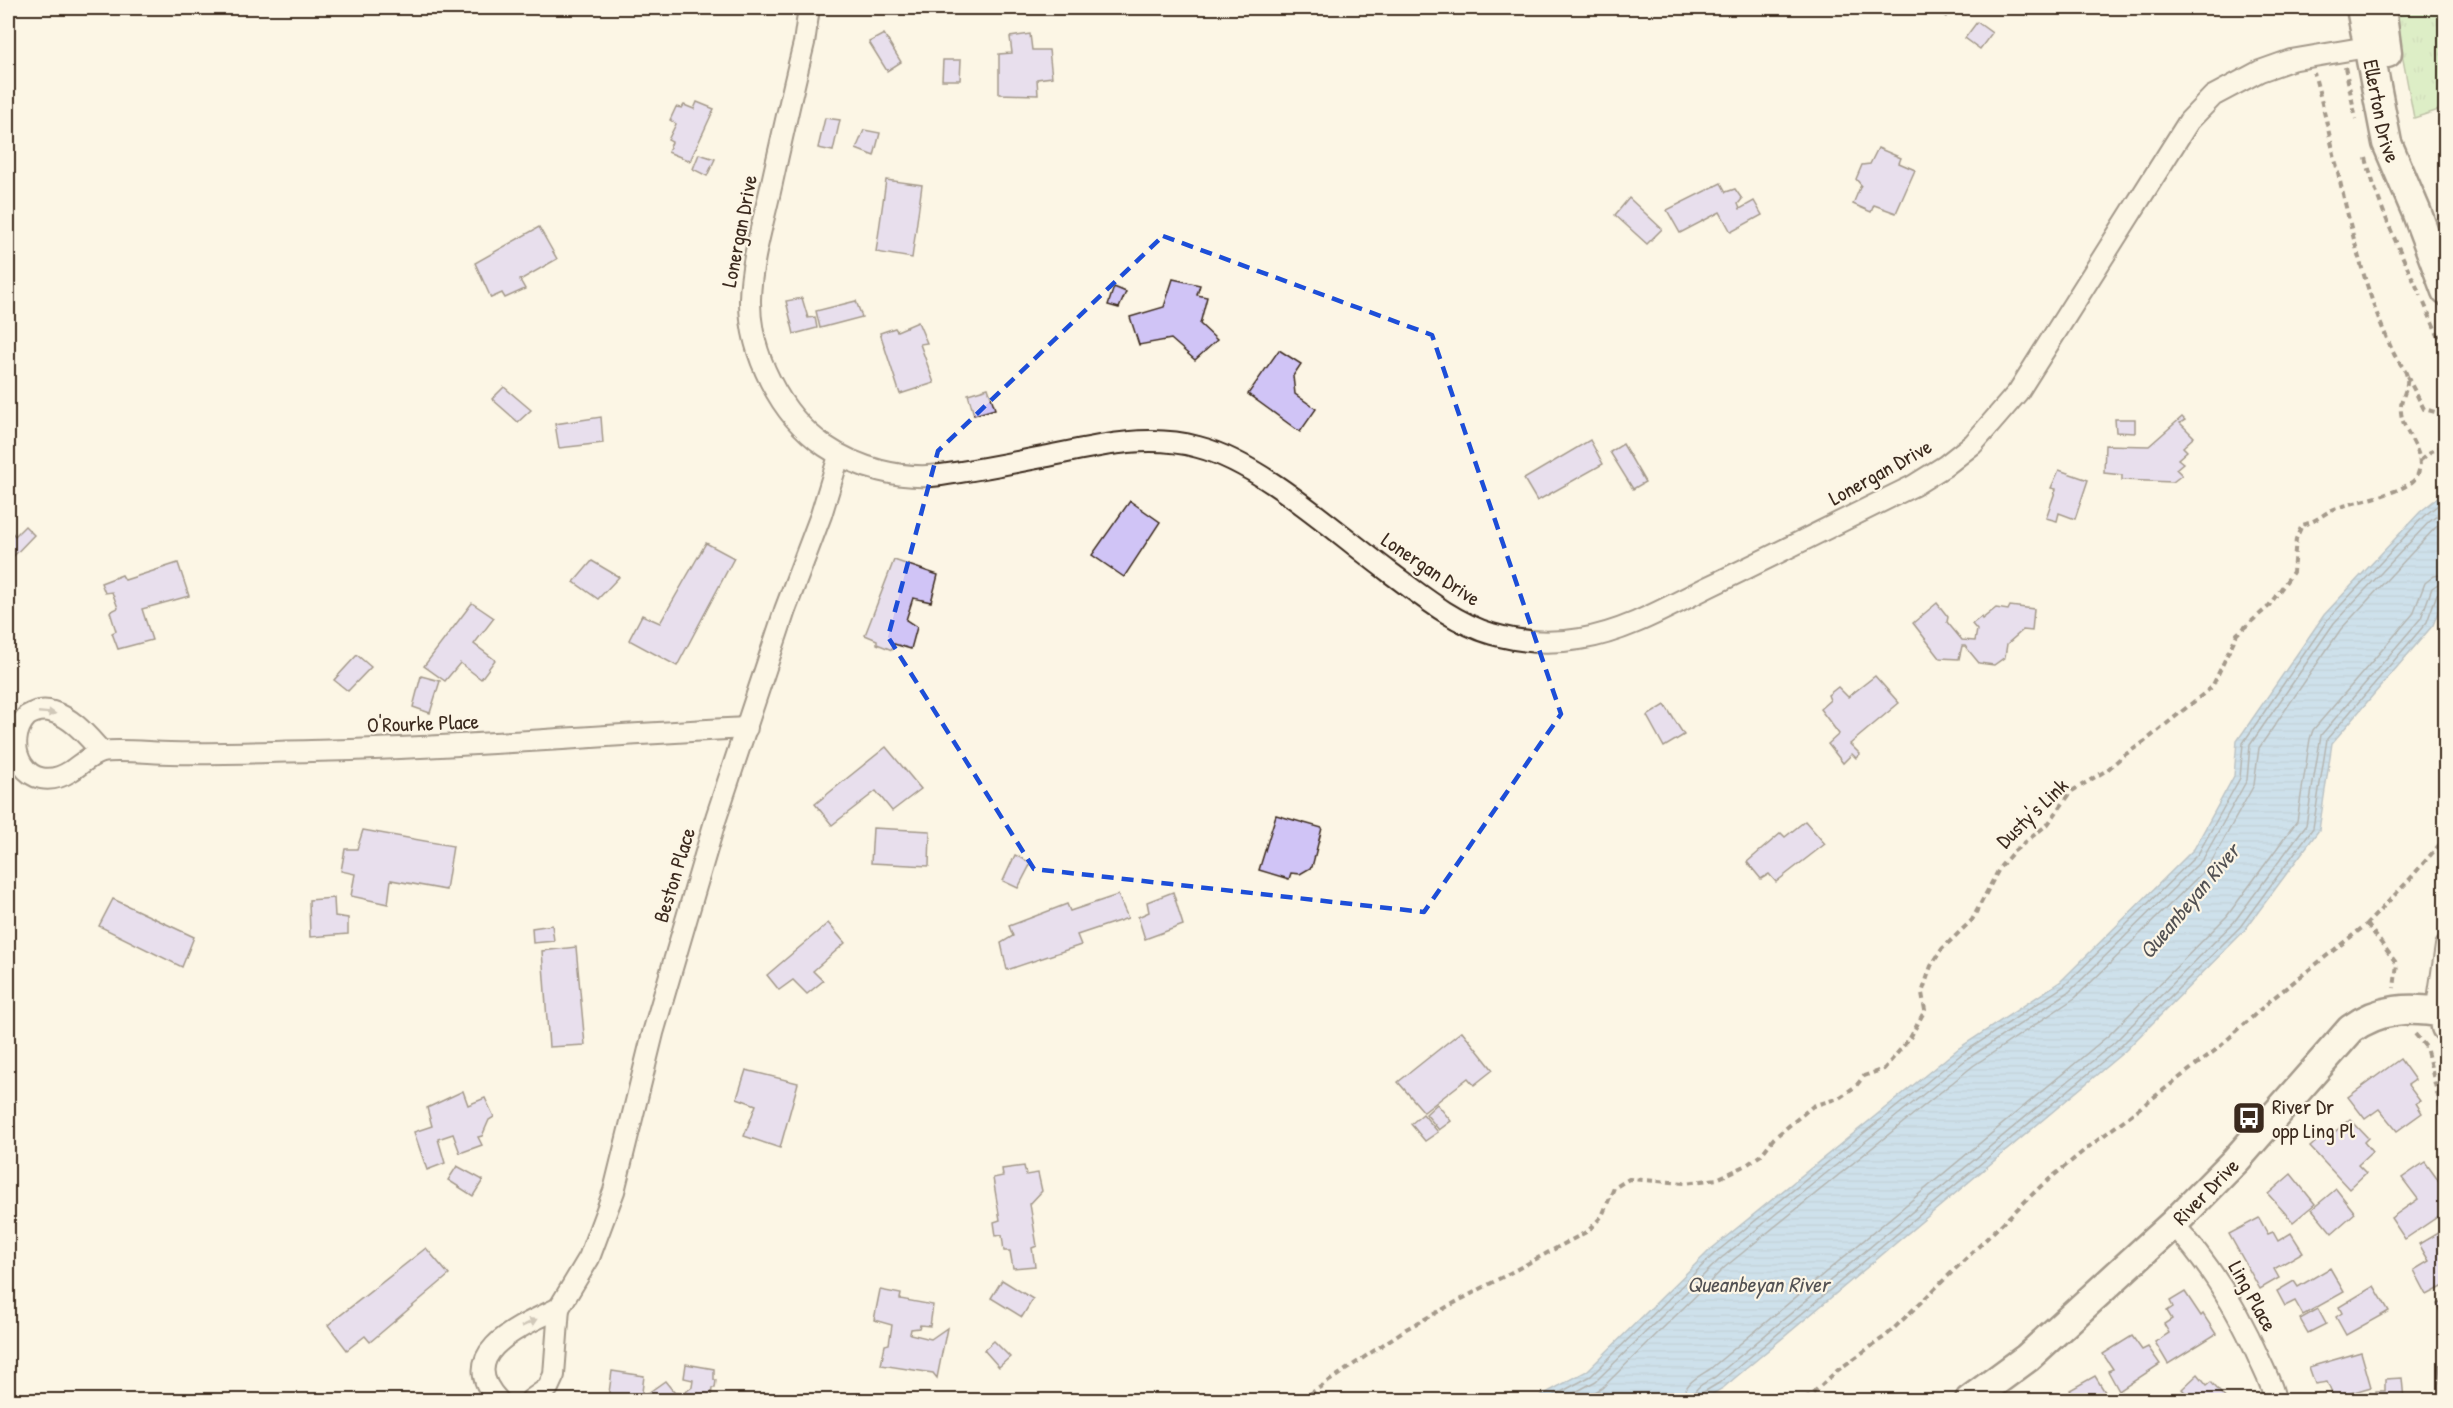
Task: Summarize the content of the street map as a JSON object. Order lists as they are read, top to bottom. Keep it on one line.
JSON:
{"streets":{"street":["Ellerton Drive","Lonergan Drive","O'Rourke Place","Beston Place","River Drive","Ling Place"],"path":["Dusty's Link"]},"crossings":[["Ellerton Drive","Lonergan Drive"],["Lonergan Drive","Beston Place"],["O'Rourke Place","Beston Place"],["River Drive","Ling Place"]],"water":["Queanbeyan River"],"places":{"bus stop":["River Dr opp Ling Pl"]}}
